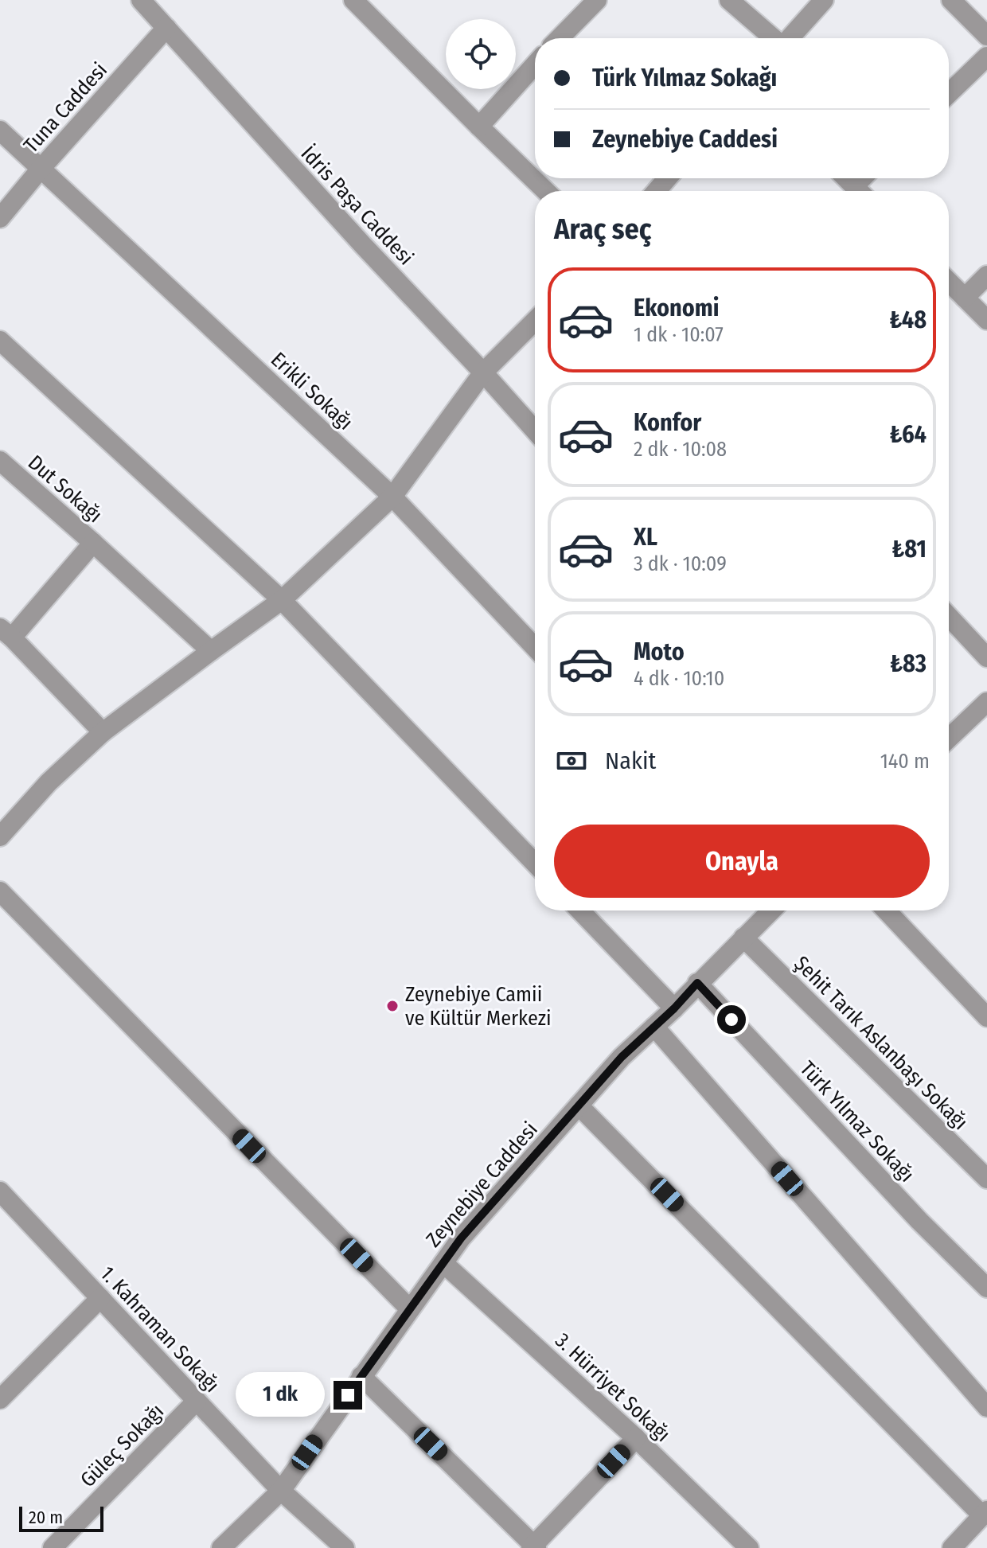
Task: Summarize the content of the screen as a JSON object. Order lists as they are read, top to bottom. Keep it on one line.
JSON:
{"streets":{"street":["Tuna Caddesi","İdris Paşa Caddesi","Erikli Sokağı","Dut Sokağı","Şehit Tarık Aslanbaşı Sokağı","Türk Yılmaz Sokağı","Zeynebiye Caddesi","1. Kahraman Sokağı","3. Hürriyet Sokağı","Güleç Sokağı"]},"crossings":[["Tuna Caddesi","İdris Paşa Caddesi"],["Tuna Caddesi","Erikli Sokağı"],["Şehit Tarık Aslanbaşı Sokağı","Zeynebiye Caddesi"],["Türk Yılmaz Sokağı","Zeynebiye Caddesi"],["Zeynebiye Caddesi","1. Kahraman Sokağı"],["Zeynebiye Caddesi","3. Hürriyet Sokağı"],["1. Kahraman Sokağı","Güleç Sokağı"]],"places":["Zeynebiye Camii ve Kültür Merkezi"],"scale_bar":"20 m","page":{"banner":["Türk Yılmaz Sokağı","Zeynebiye Caddesi"],"heading":"Araç seç","list":[{"name":"Ekonomi","note":"1 dk · 10:07","value":"₺48"},{"name":"Konfor","note":"2 dk · 10:08","value":"₺64"},{"name":"XL","note":"3 dk · 10:09","value":"₺81"},{"name":"Moto","note":"4 dk · 10:10","value":"₺83"}],"pay":["Nakit","140 m"],"buttons":"Onayla","bubble":"1 dk","scale":"20 m"}}
